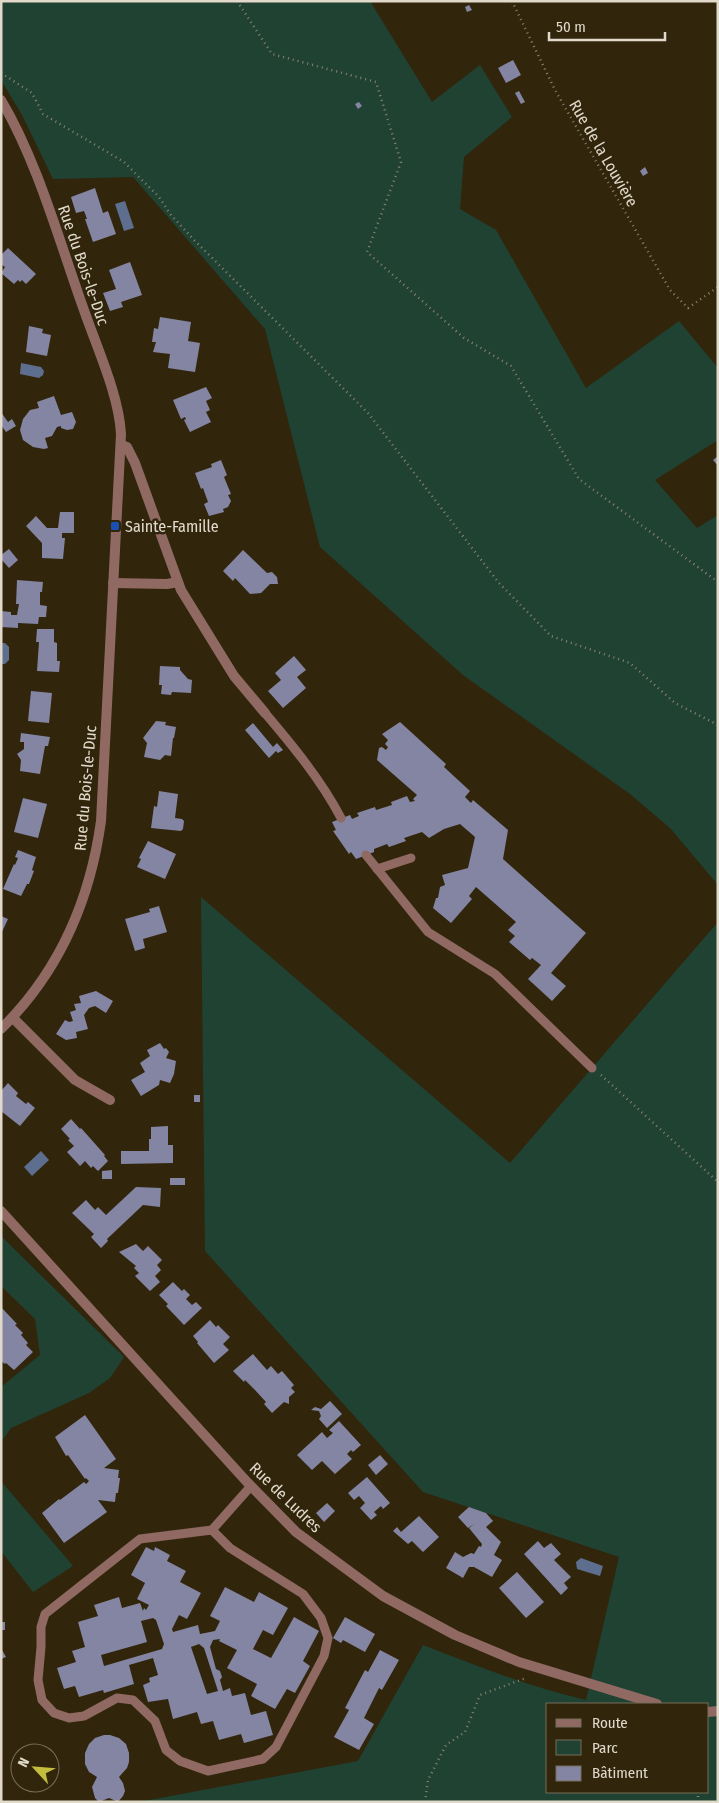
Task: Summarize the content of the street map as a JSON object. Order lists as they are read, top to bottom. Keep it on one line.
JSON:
{"streets":{"street":["Rue du Bois-le-Duc","Rue de Ludres"],"path":["Rue de la Louvière"]},"places":{"transit":["Sainte-Famille"]},"legend":["Route","Parc","Bâtiment"],"scale_bar":"50 m","north":"top left"}
